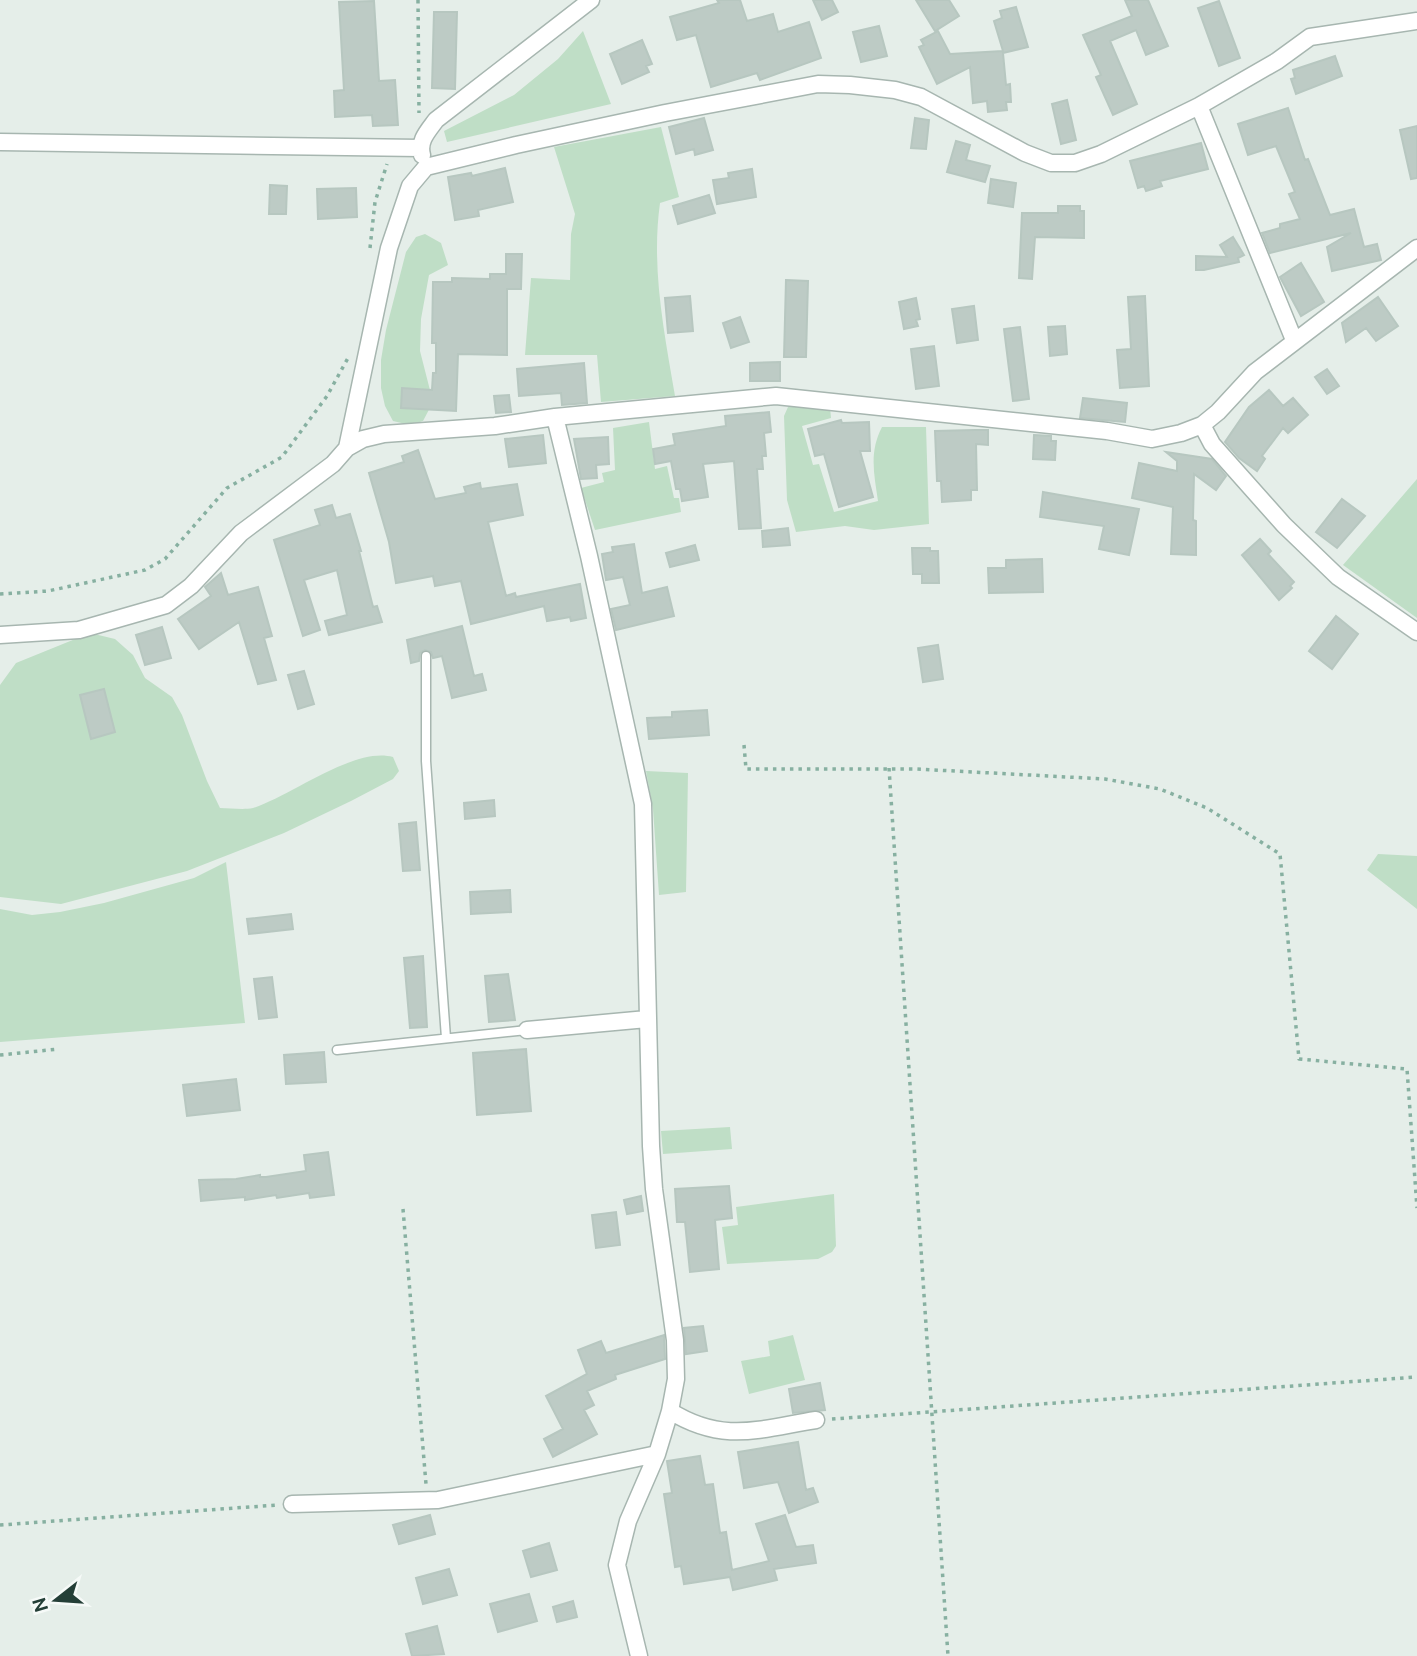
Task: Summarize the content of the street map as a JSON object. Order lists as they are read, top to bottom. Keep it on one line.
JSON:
{"north":"left"}
